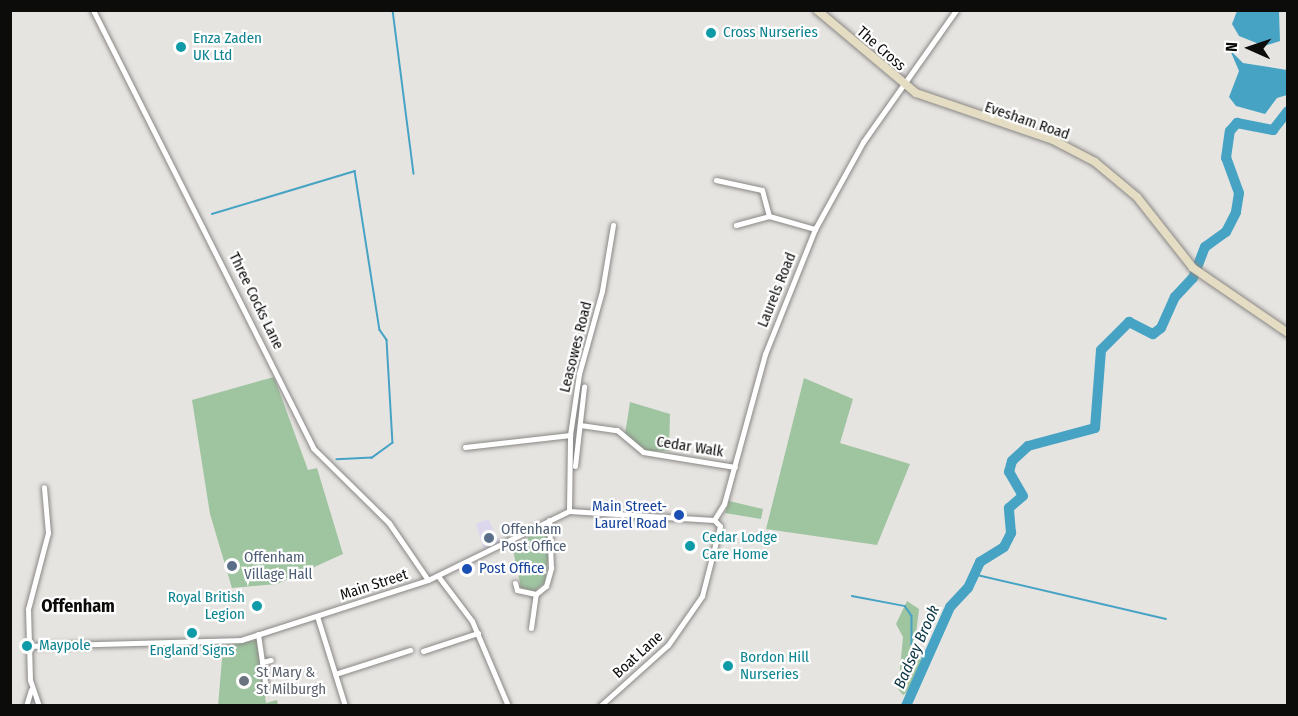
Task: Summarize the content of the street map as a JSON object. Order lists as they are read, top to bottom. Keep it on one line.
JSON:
{"streets":{"main road":["The Cross","Evesham Road"],"street":["Laurels Road","Three Cocks Lane","Leasowes Road","Cedar Walk","Main Street","Boat Lane"]},"crossings":[["The Cross","Evesham Road"],["The Cross","Laurels Road"],["Evesham Road","Laurels Road"],["Laurels Road","Cedar Walk"],["Laurels Road","Main Street"],["Laurels Road","Boat Lane"],["Three Cocks Lane","Main Street"],["Leasowes Road","Main Street"],["Main Street","Boat Lane"]],"districts":["Offenham"],"water":["Badsey Brook"],"places":["Cross Nurseries","Enza Zaden UK Ltd","Main Street- Laurel Road","Offenham Post Office","Cedar Lodge Care Home","Offenham Village Hall","Post Office","Royal British Legion","England Signs","Maypole","Bordon Hill Nurseries","St Mary & St Milburgh"],"north":"left"}
